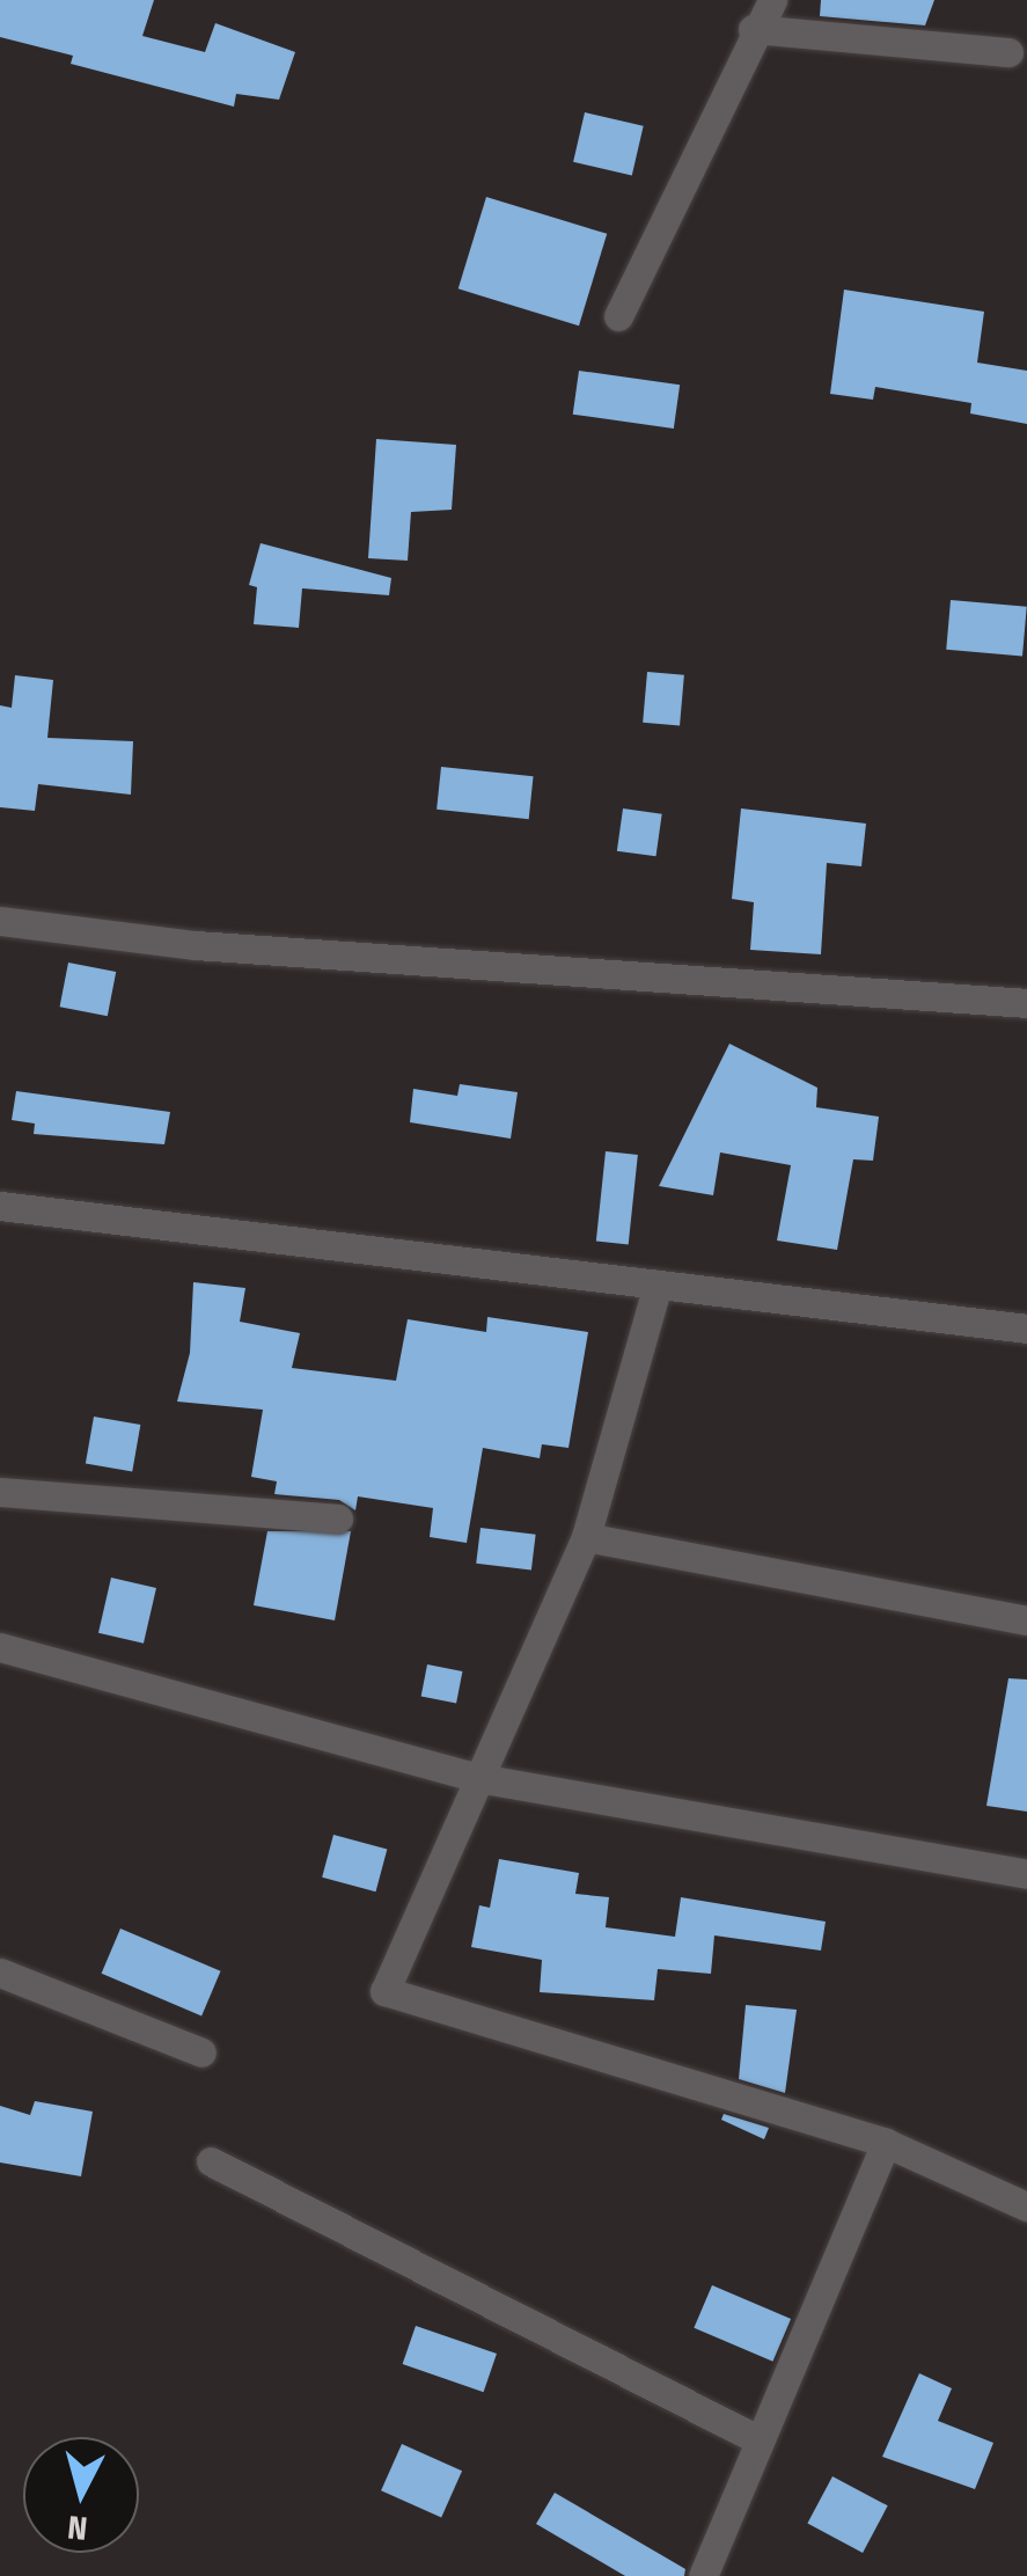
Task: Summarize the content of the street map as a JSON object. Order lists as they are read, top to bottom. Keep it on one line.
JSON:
{"north":"bottom"}
